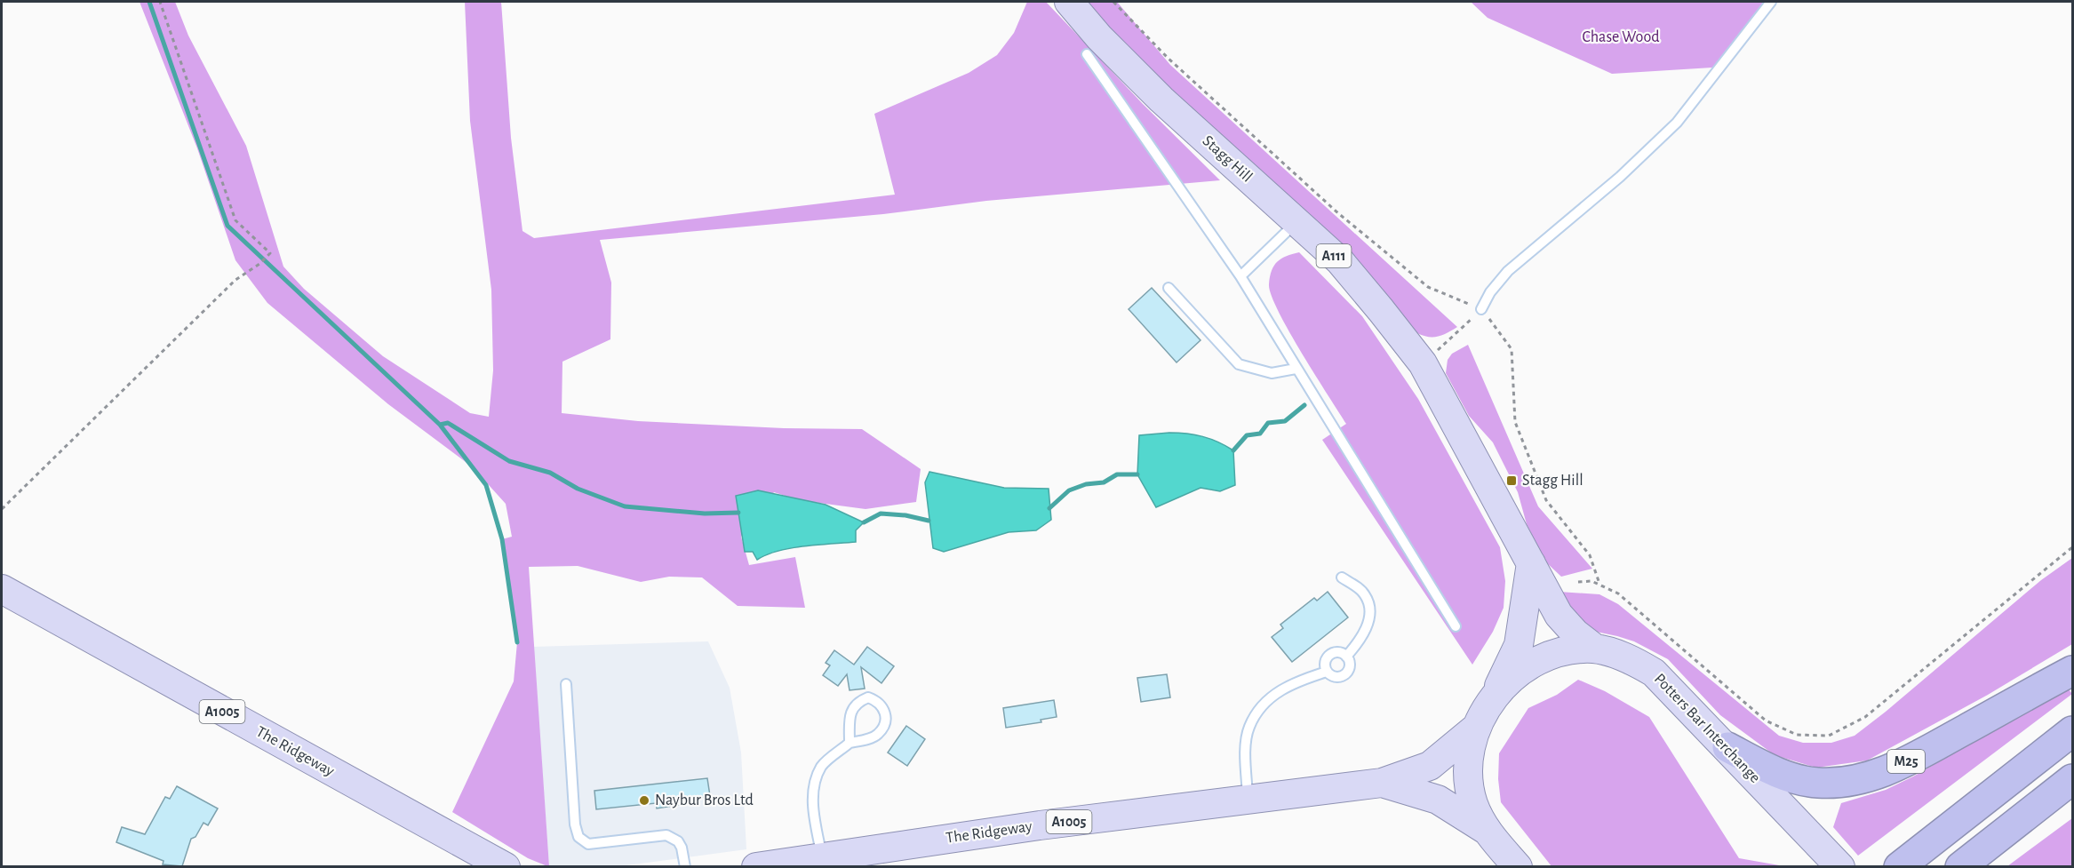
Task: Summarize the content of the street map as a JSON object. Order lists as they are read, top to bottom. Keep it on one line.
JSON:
{"streets":{"highway":["M25"],"main road":["Stagg Hill","A111","A1005","Potters Bar Interchange","The Ridgeway"]},"crossings":[["Stagg Hill","Potters Bar Interchange"],["Potters Bar Interchange","The Ridgeway"],["Potters Bar Interchange","M25"]],"parks":["Chase Wood"],"places":{"transit":["Stagg Hill"],"other":["Naybur Bros Ltd"]}}
